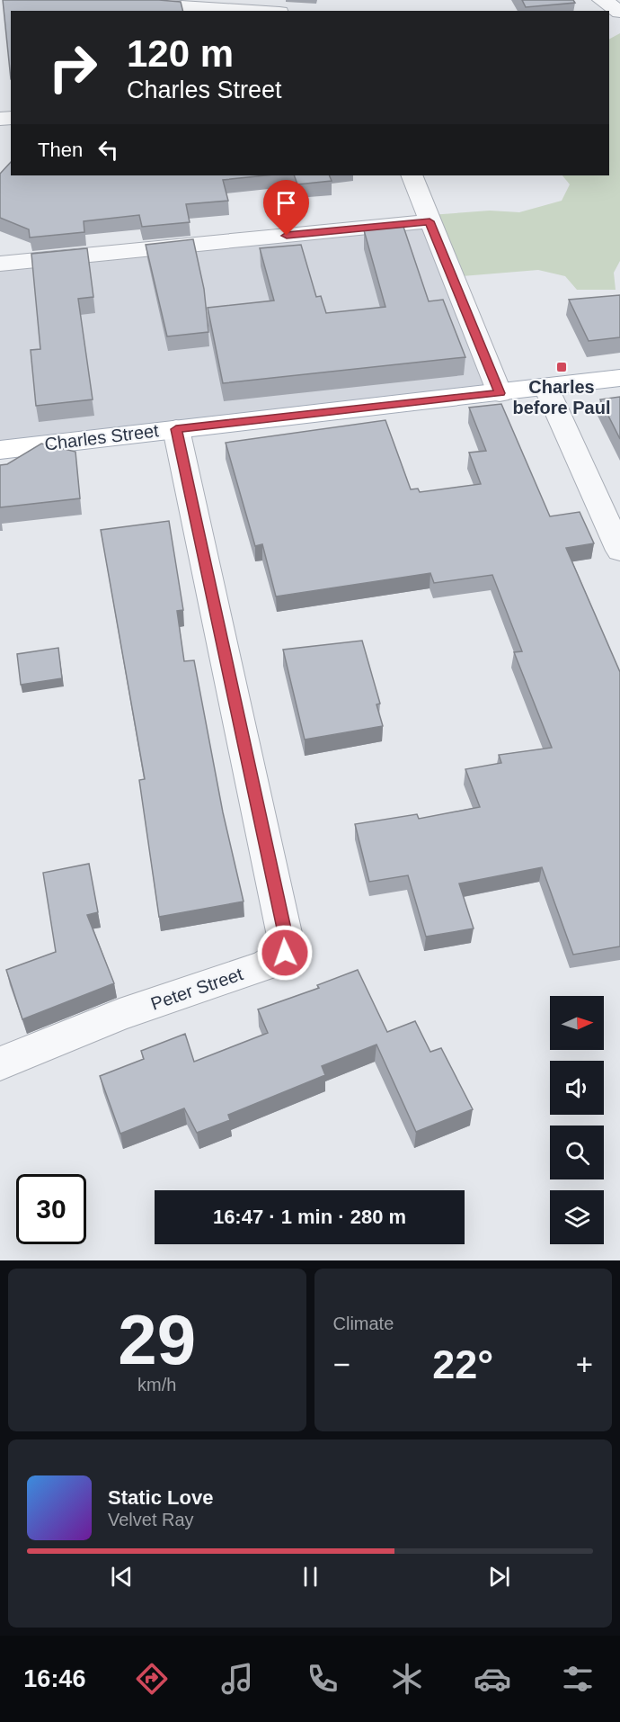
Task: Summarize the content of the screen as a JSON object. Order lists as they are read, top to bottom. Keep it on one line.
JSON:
{"streets":{"main road":["Charles Street"],"street":["Peter Street"]},"crossings":[["Charles Street","Peter Street"]],"places":{"transit":["Charles before Paul"]},"north":"right","page":{"turn":["120 m","Charles Street"],"then":"Then","limit":"30","trip":"16:47 · 1 min · 280 m","tile":[["29","km/h"],"Climate"],"heat":["−","22°","+"],"song":["Static Love","Velvet Ray"],"tabs":"16:46"}}
